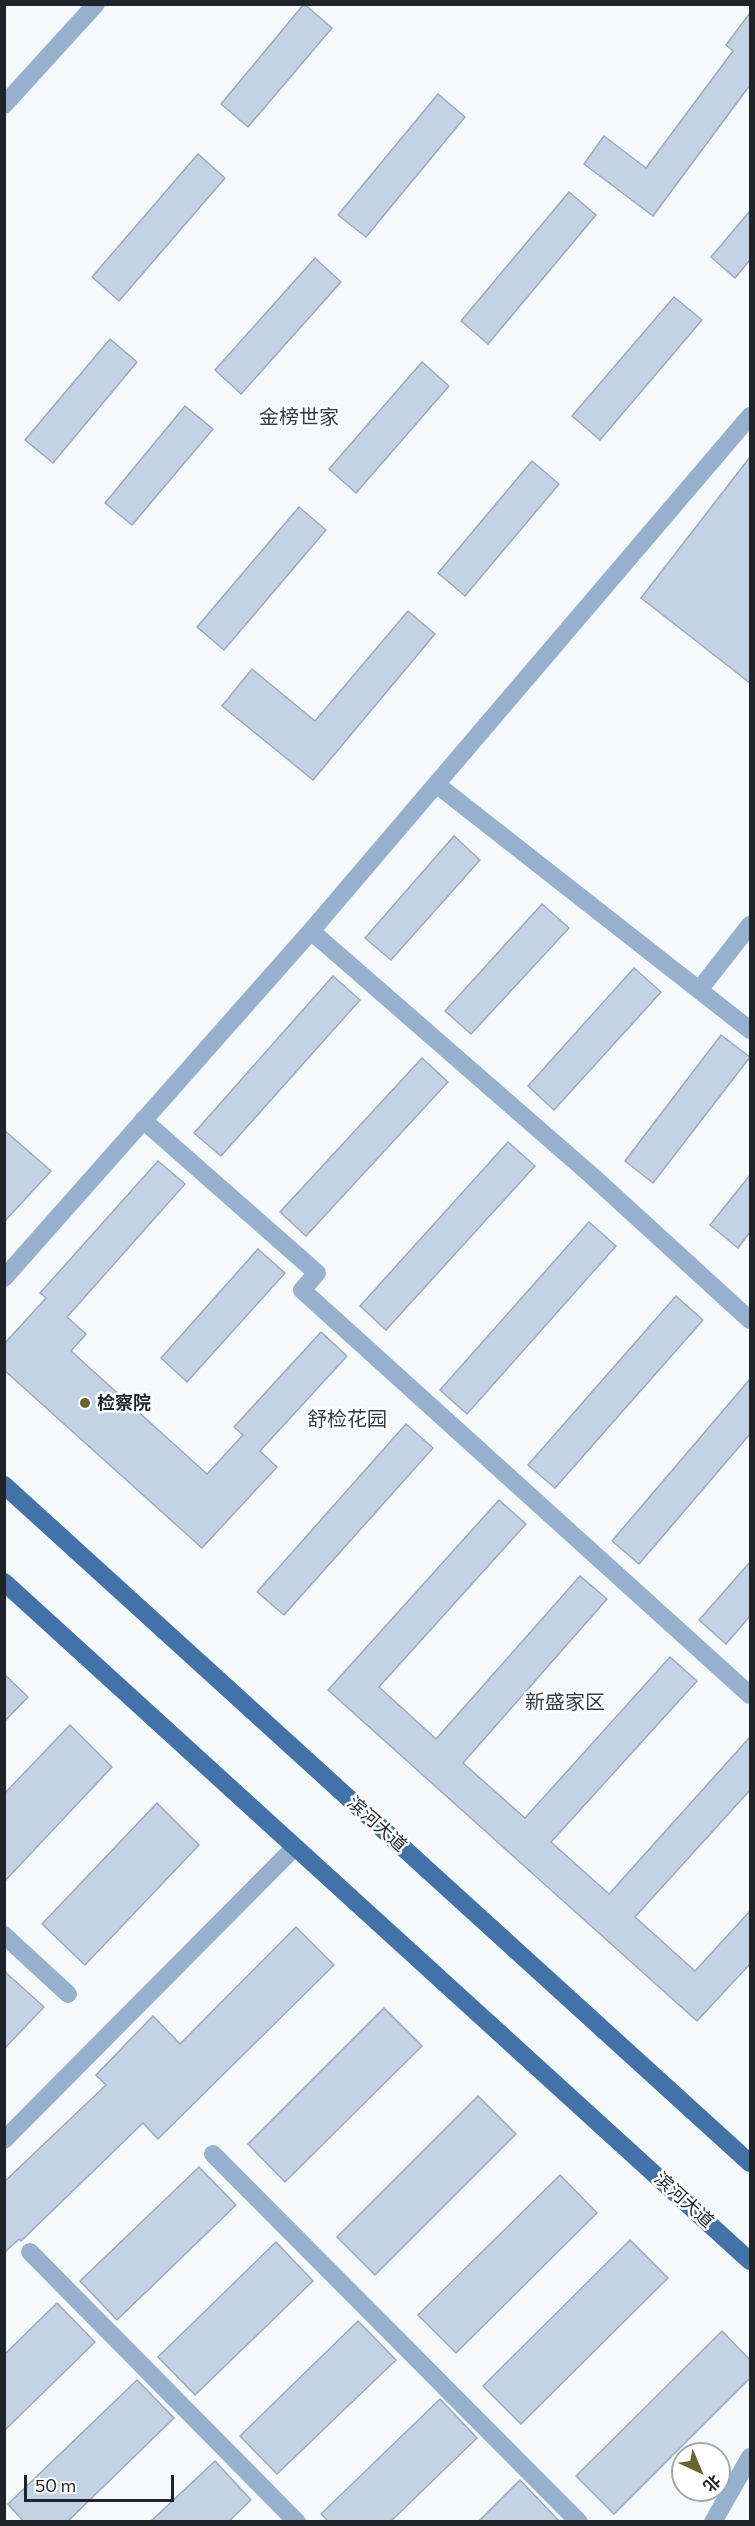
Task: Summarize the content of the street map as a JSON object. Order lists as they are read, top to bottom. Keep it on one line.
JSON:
{"streets":{"main road":["滨河大道"]},"districts":["金榜世家","舒检花园","新盛家区"],"places":["检察院"],"scale_bar":"50 m","north":"bottom right"}
